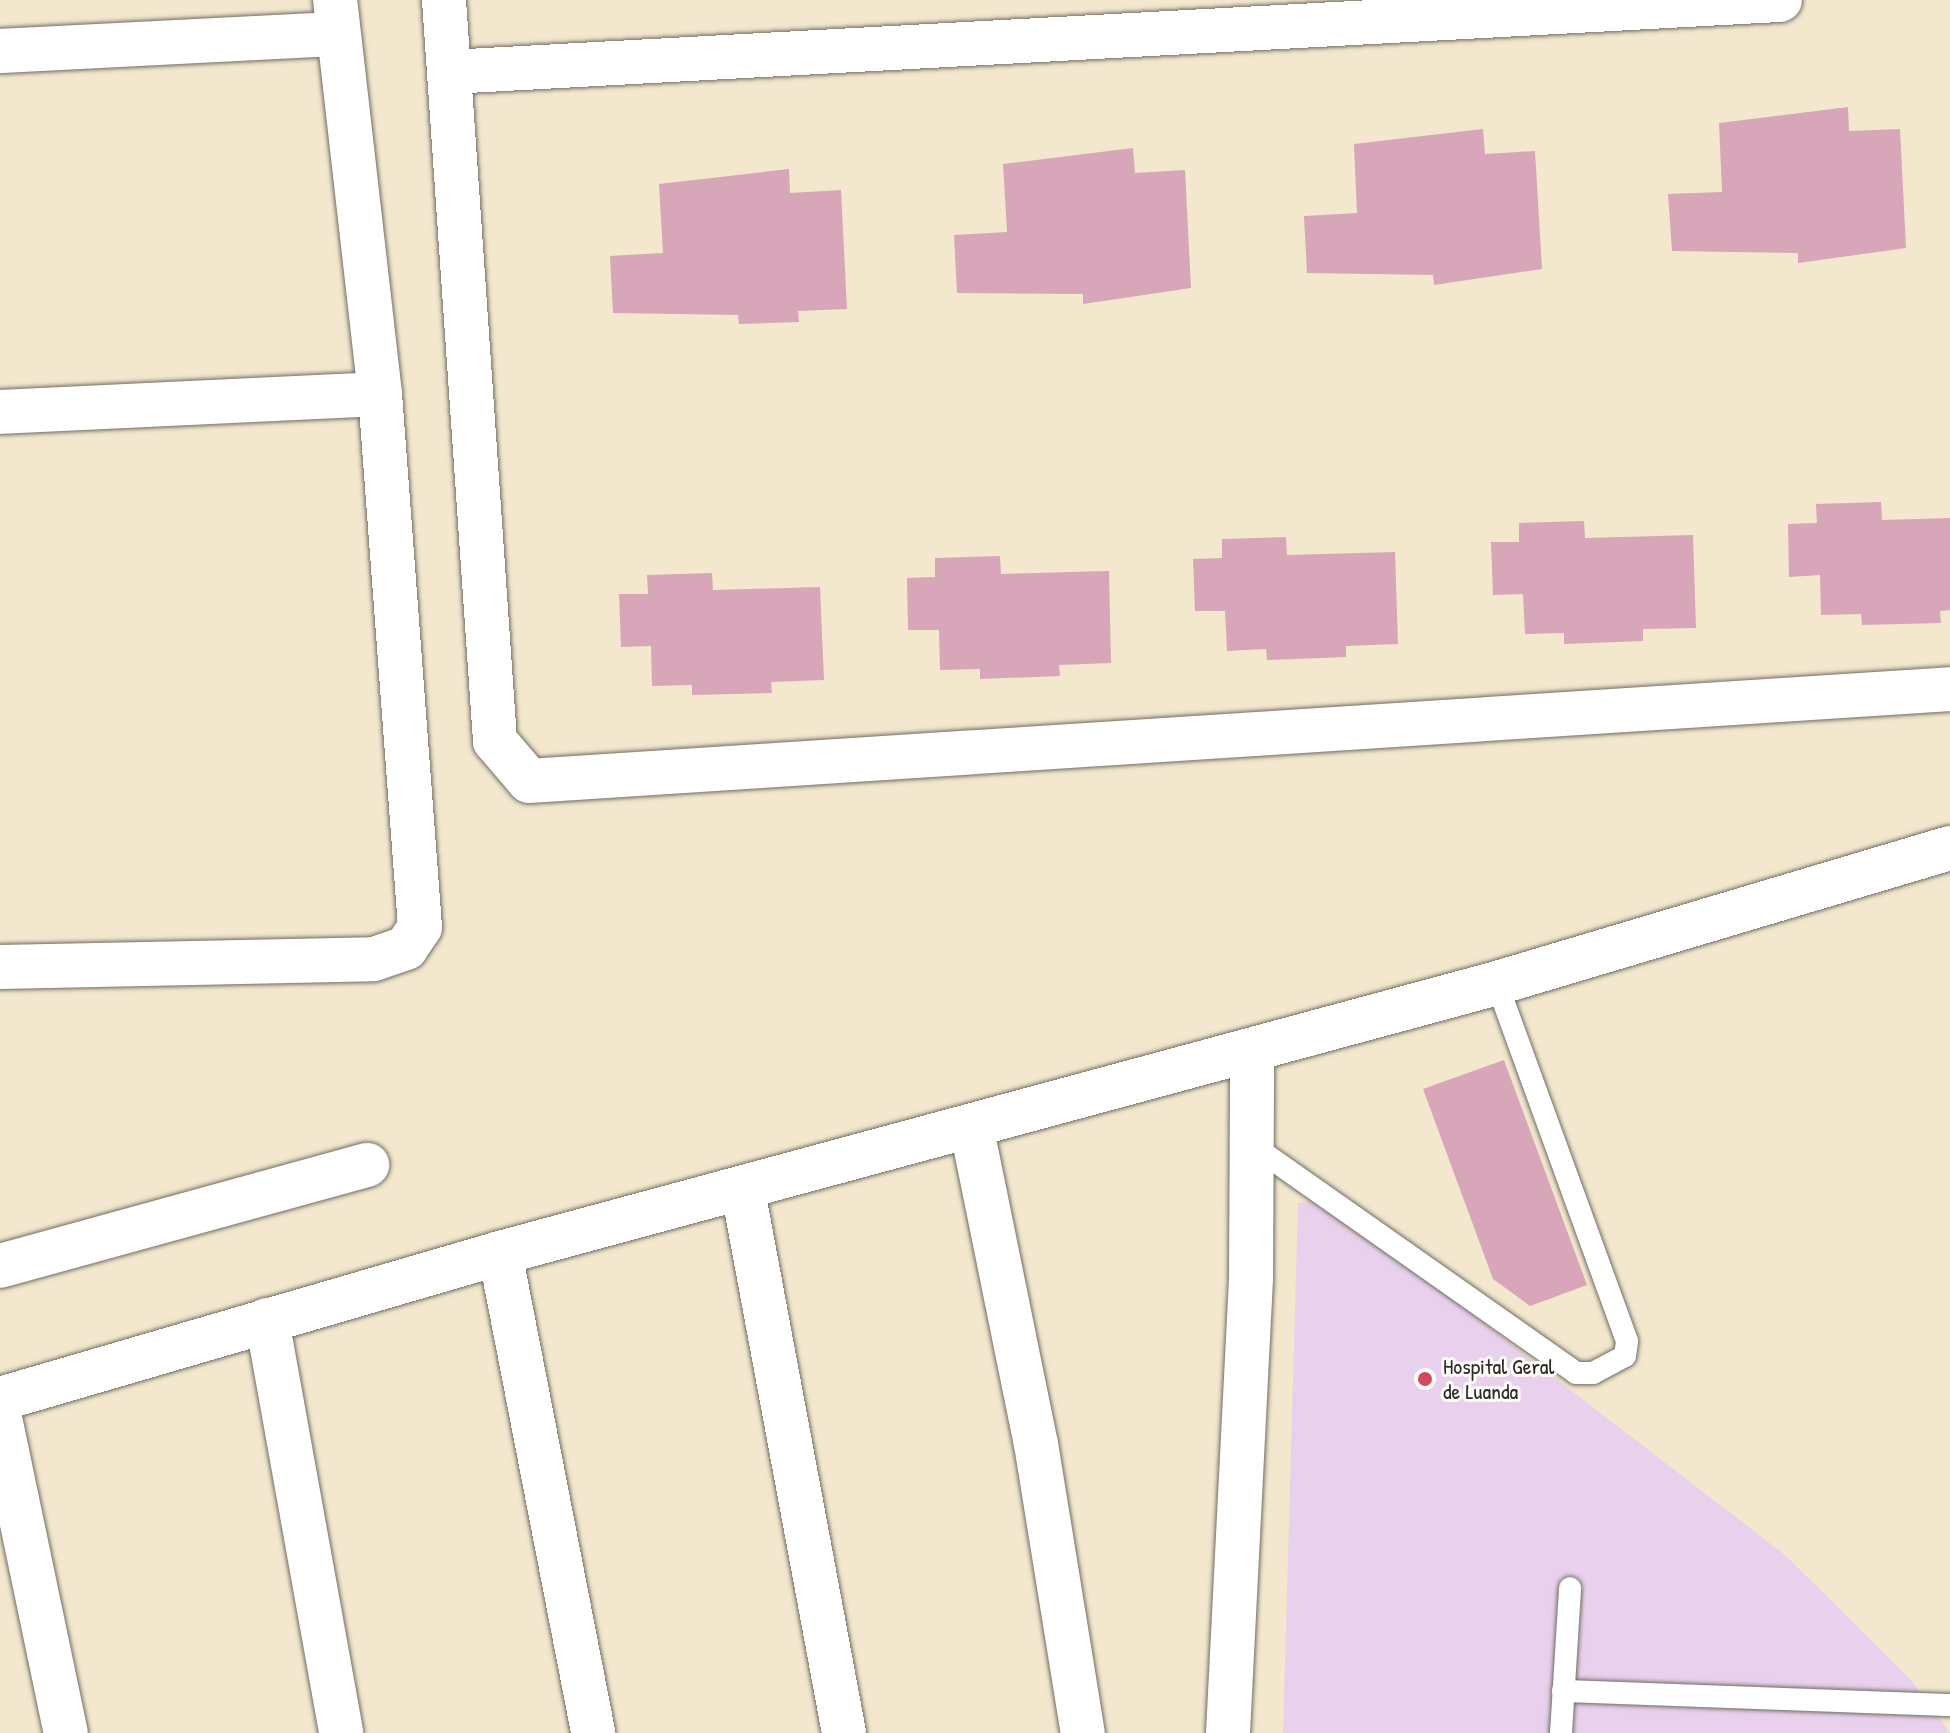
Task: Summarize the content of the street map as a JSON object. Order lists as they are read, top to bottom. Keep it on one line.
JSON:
{"places":["Hospital Geral de Luanda"]}
